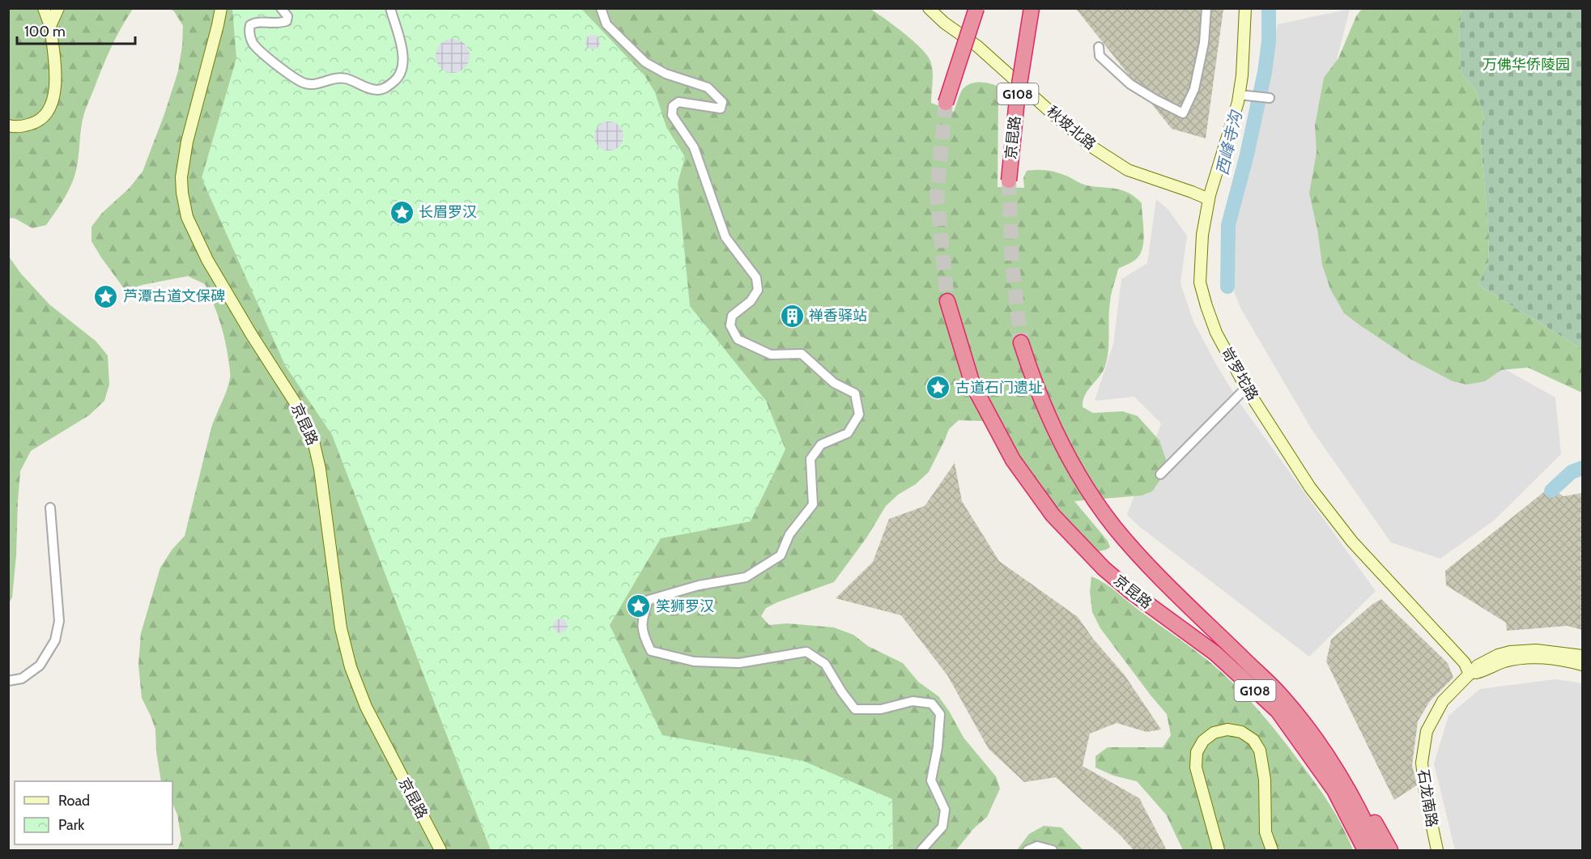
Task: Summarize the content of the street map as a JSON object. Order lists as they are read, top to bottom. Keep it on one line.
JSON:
{"streets":{"highway":["G108","京昆路"],"main road":["秋坡北路","岢罗坨路","石龙南路"]},"crossings":[["秋坡北路","岢罗坨路"],["岢罗坨路","石龙南路"]],"water":["西峰寺沟"],"parks":["万佛华侨陵园"],"places":{"place":["长眉罗汉","芦潭古道文保碑","古道石门遗址","笑狮罗汉"],"building":["禅香驿站"]},"legend":["Road","Park"],"scale_bar":"100 m"}
